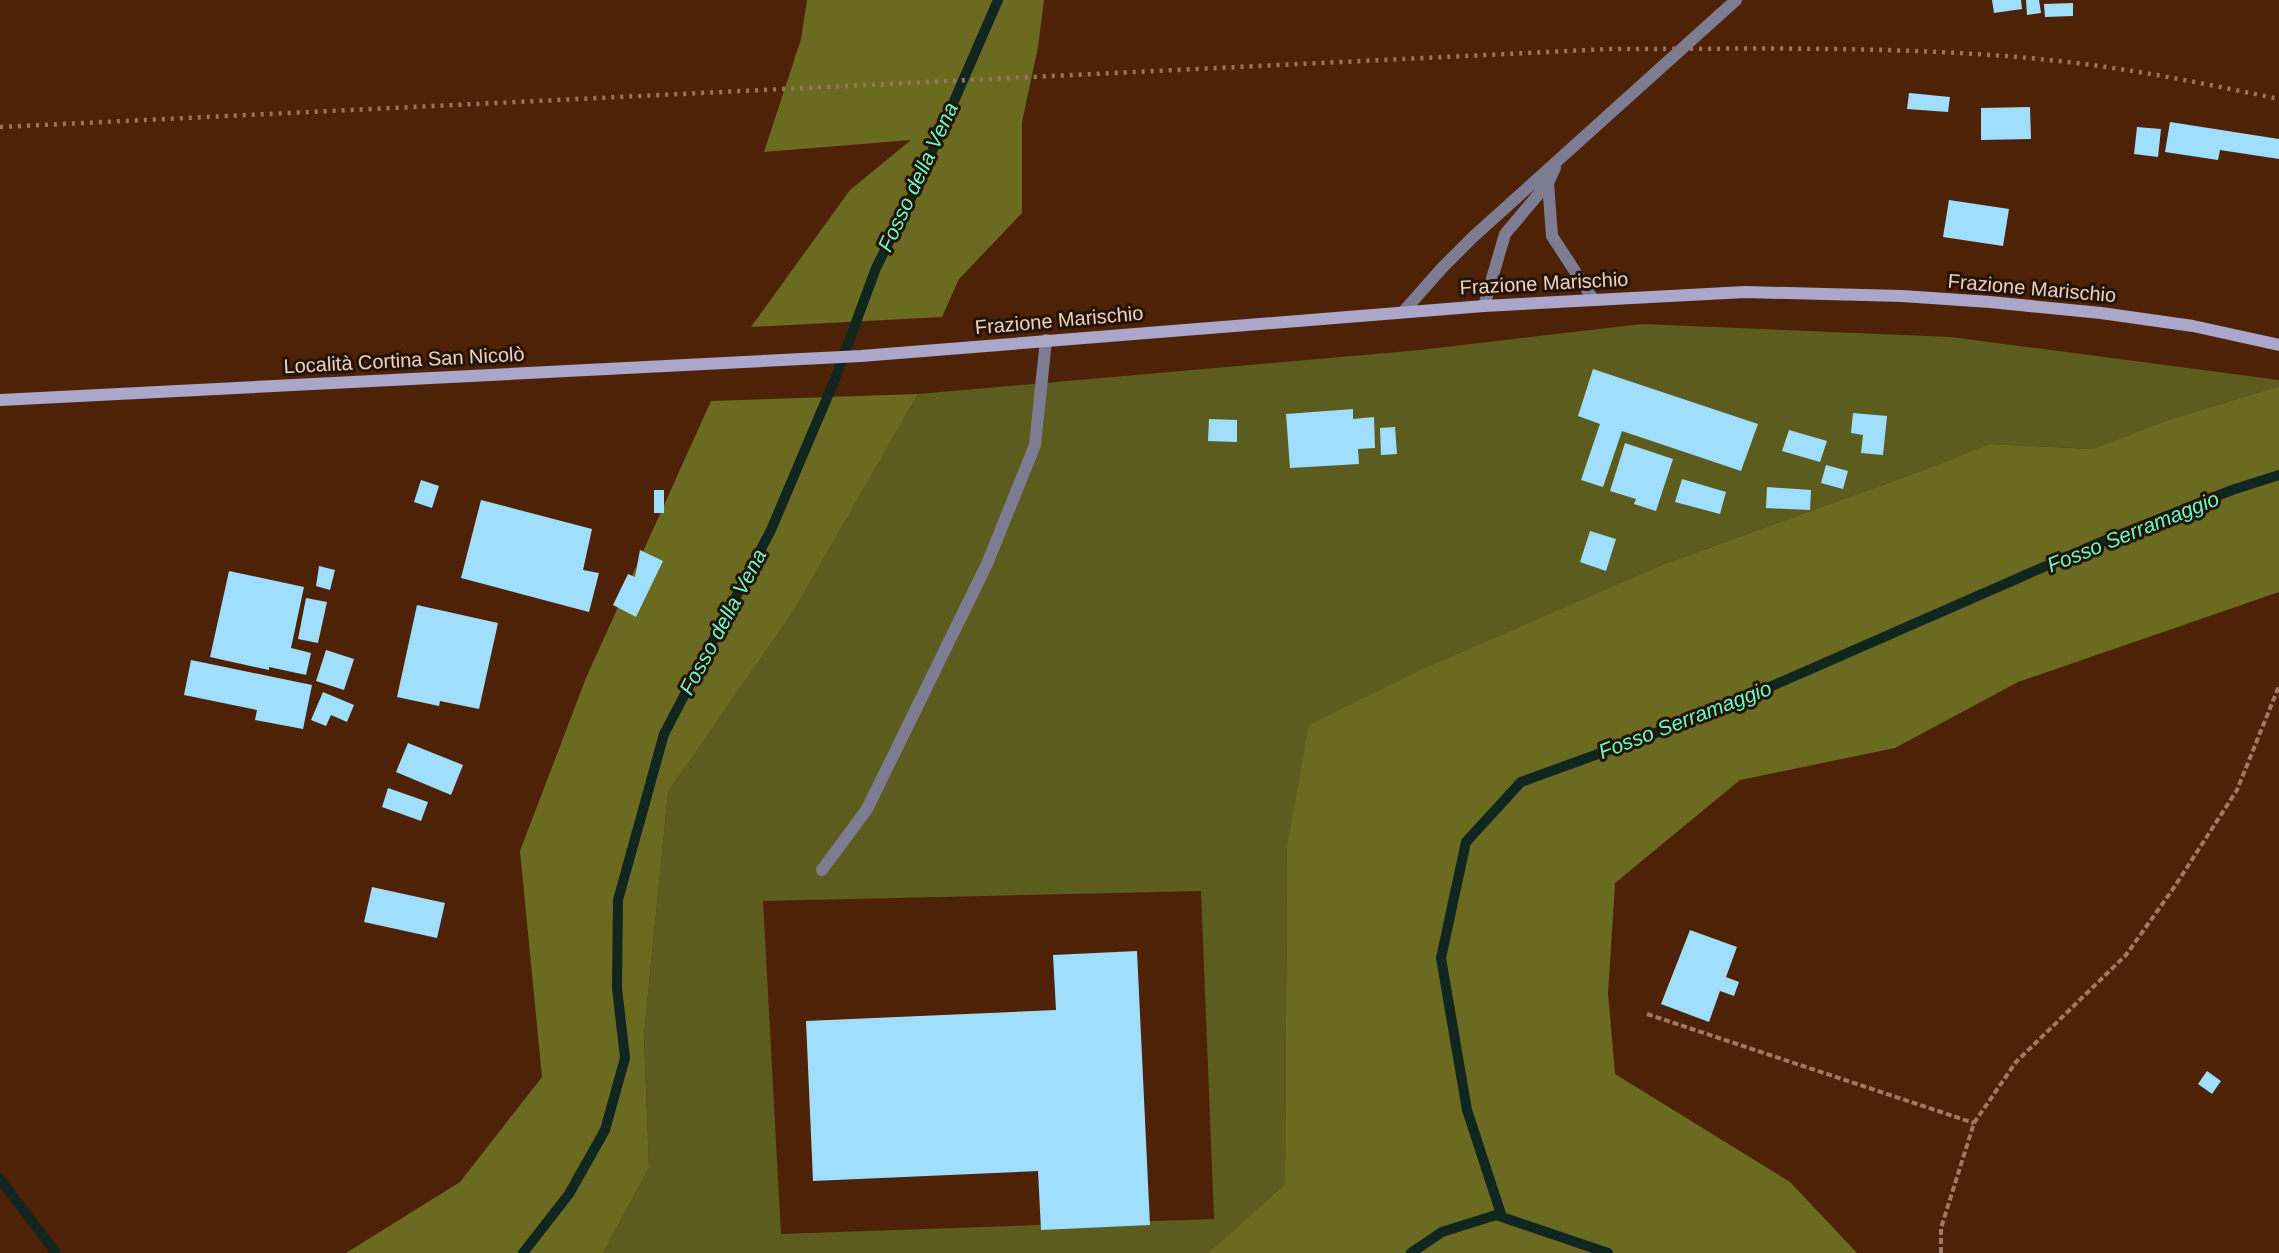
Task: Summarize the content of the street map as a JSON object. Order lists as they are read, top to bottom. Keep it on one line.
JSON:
{"streets":{"main road":["Frazione Marischio","Località Cortina San Nicolò"]},"crossings":[["Frazione Marischio","Località Cortina San Nicolò"]],"water":["Fosso della Vena","Fosso Serramaggio"]}
